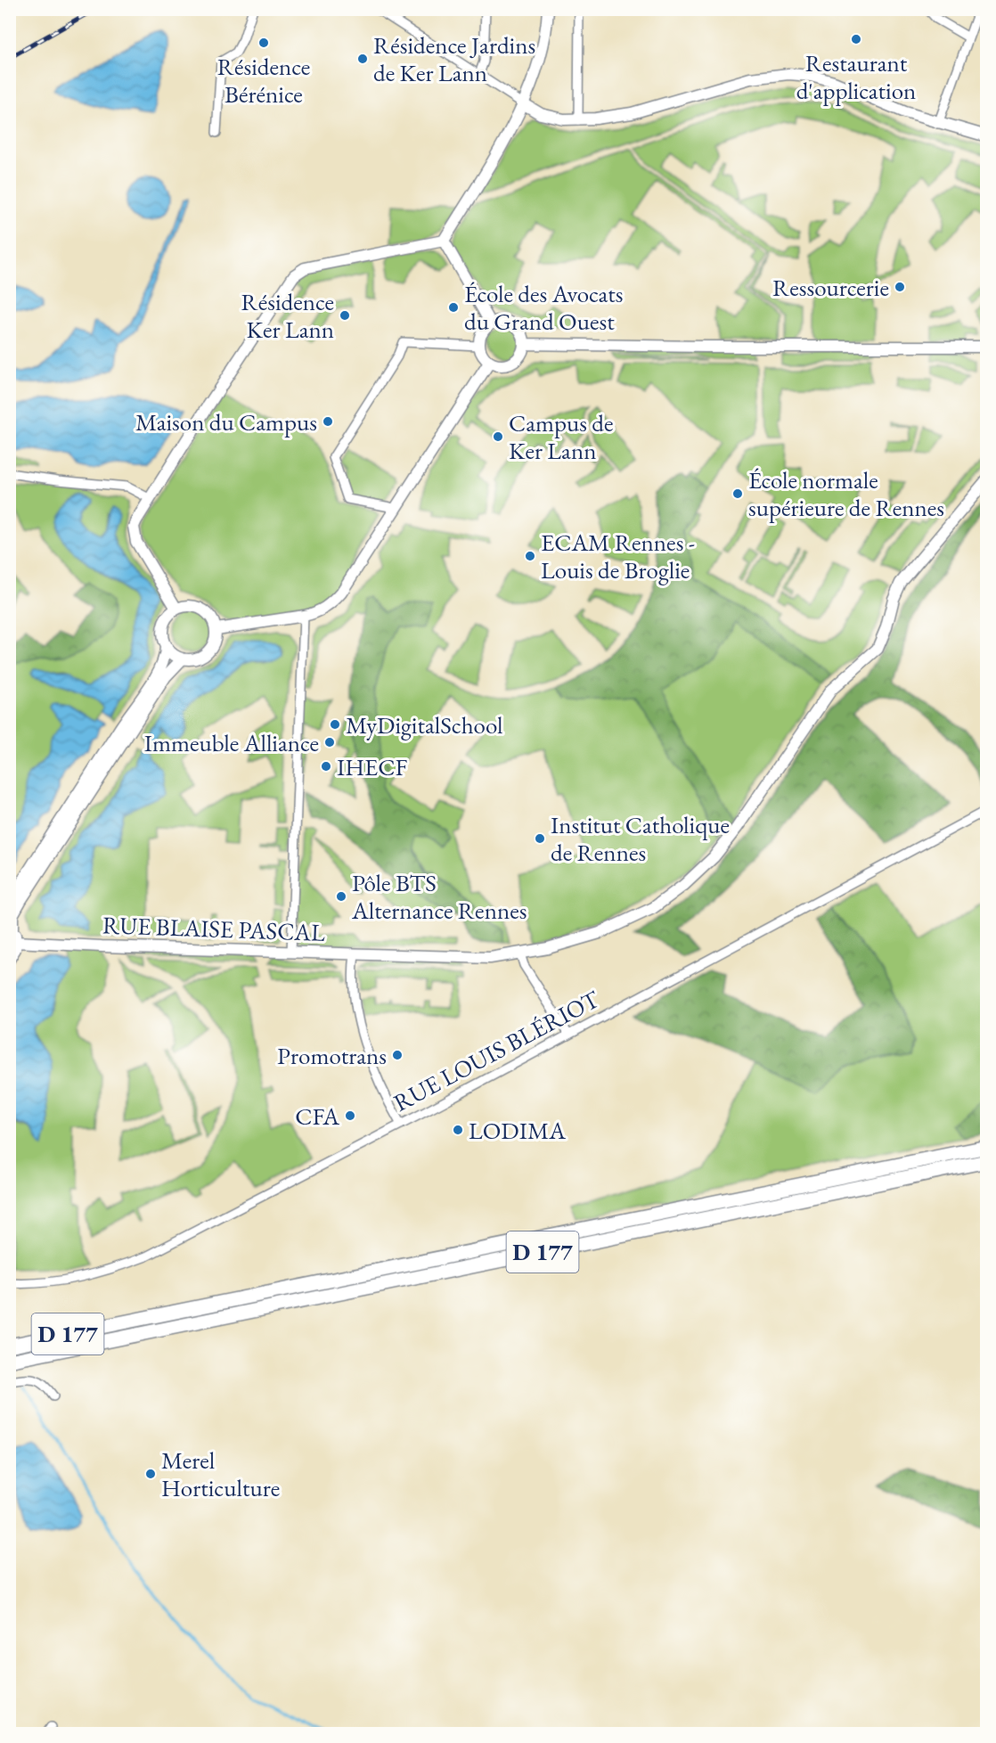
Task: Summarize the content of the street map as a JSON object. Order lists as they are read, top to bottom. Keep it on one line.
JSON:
{"streets":{"highway":["D 177"],"street":["RUE BLAISE PASCAL","RUE LOUIS BLÉRIOT"]},"places":["Restaurant d'application","Résidence Bérénice","Résidence Jardins de Ker Lann","Ressourcerie","École des Avocats du Grand Ouest","Résidence Ker Lann","Maison du Campus","Campus de Ker Lann","École normale supérieure de Rennes","ECAM Rennes - Louis de Broglie","MyDigitalSchool","Immeuble Alliance","IHECF","Institut Catholique de Rennes","Pôle BTS Alternance Rennes","Promotrans","CFA","LODIMA","Merel Horticulture"]}
